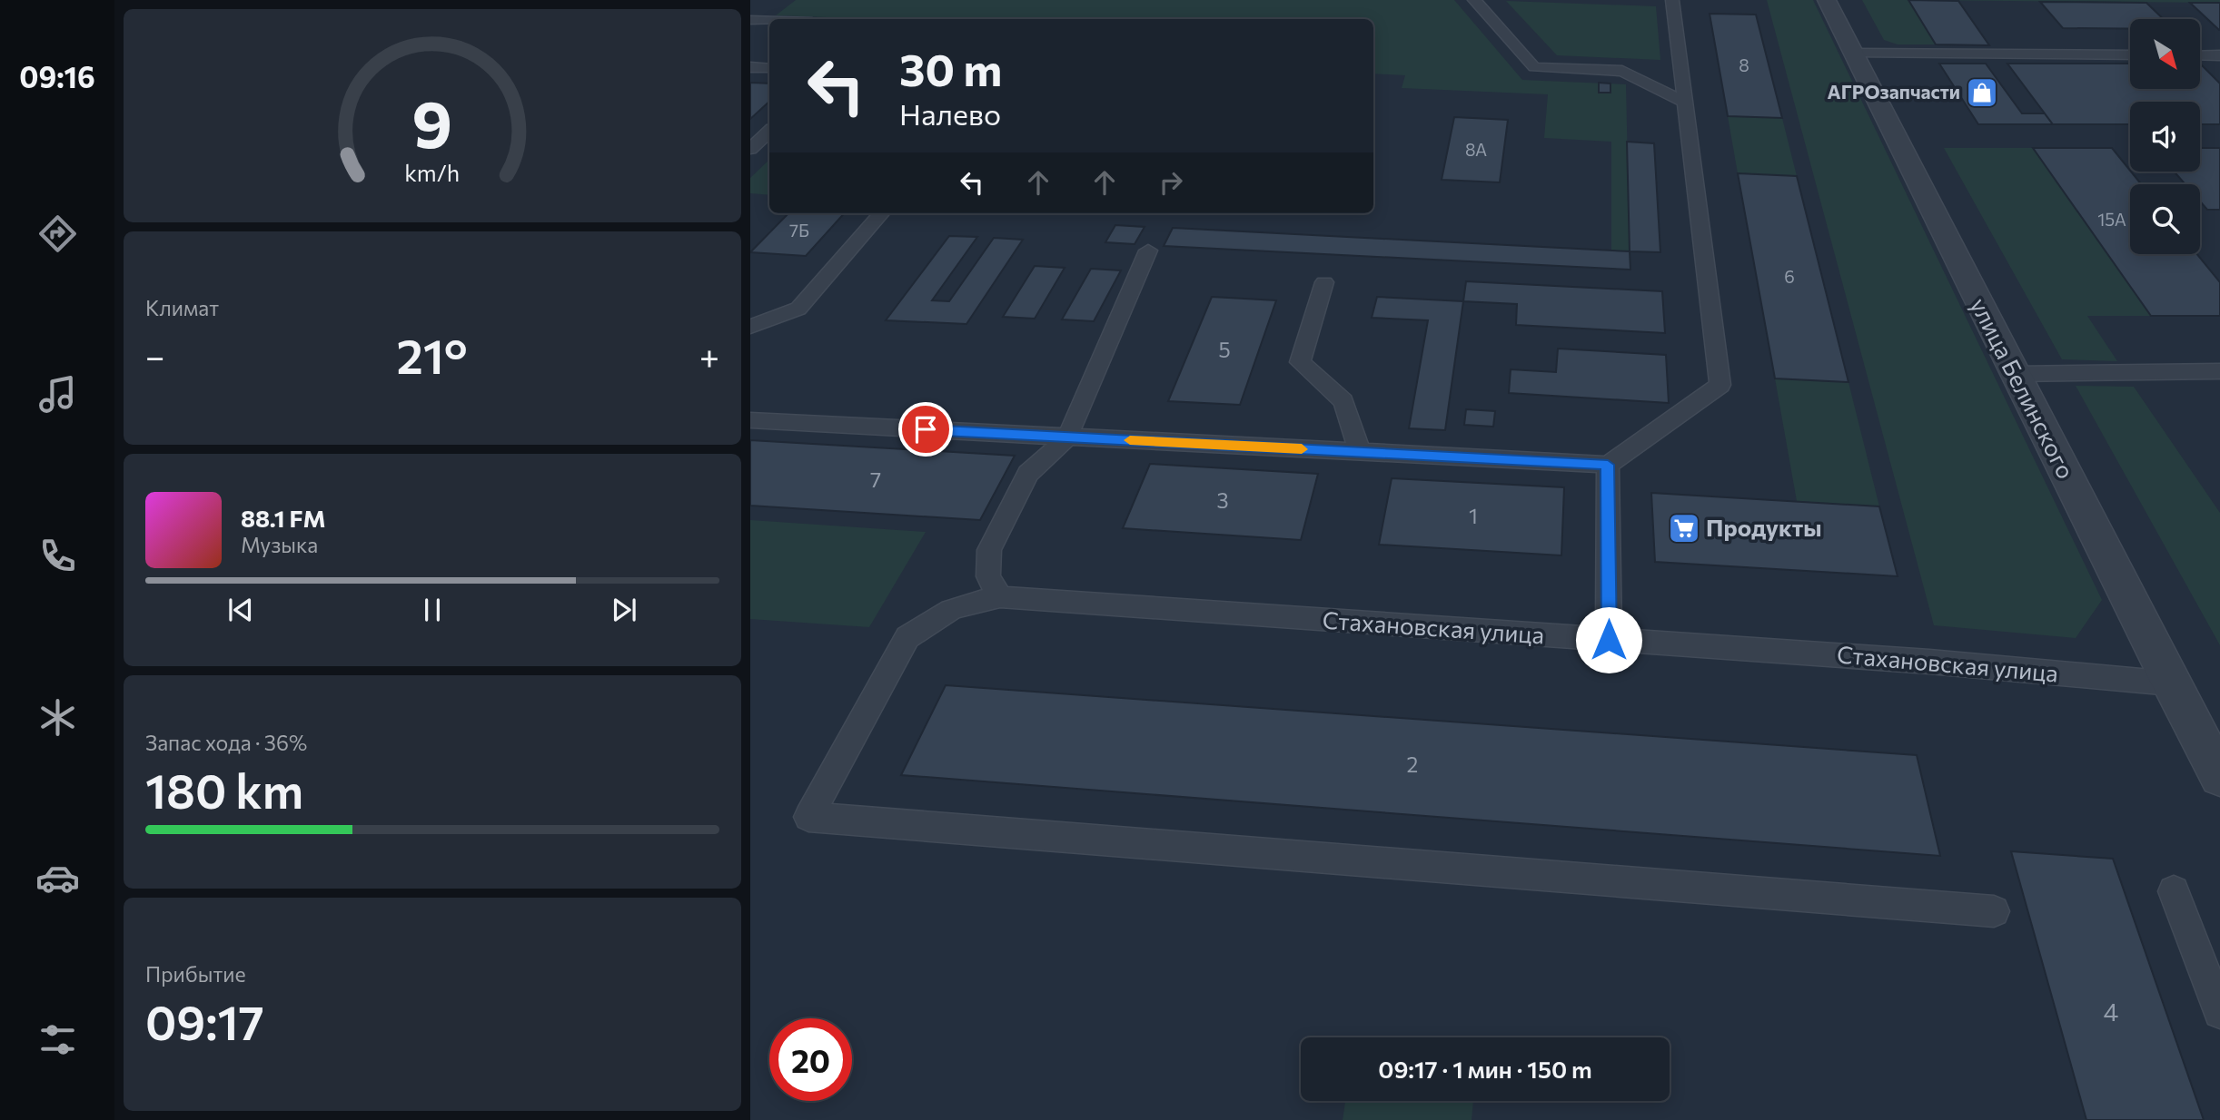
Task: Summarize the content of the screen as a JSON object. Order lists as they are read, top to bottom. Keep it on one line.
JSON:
{"streets":{"street":["улица Белинского"],"lane":["Стахановская улица"]},"crossings":[["улица Белинского","Стахановская улица"]],"places":{"shop":["АГРОзапчасти"],"supermarket":["Продукты"]},"house_numbers":["8","8А","15А","7Б","6","5","7","3","1","2","4"],"north":"bottom right","page":{"tabs":"09:16","turn":["30 m","Налево"],"tile":["Климат",["Запас хода · 36%","180 km"],["Прибытие","09:17"]],"heat":["−","21°","+"],"song":["88.1 FM","Музыка"],"limit":"20","trip":"09:17 · 1 мин · 150 m","gauge":["9","km/h"]}}
